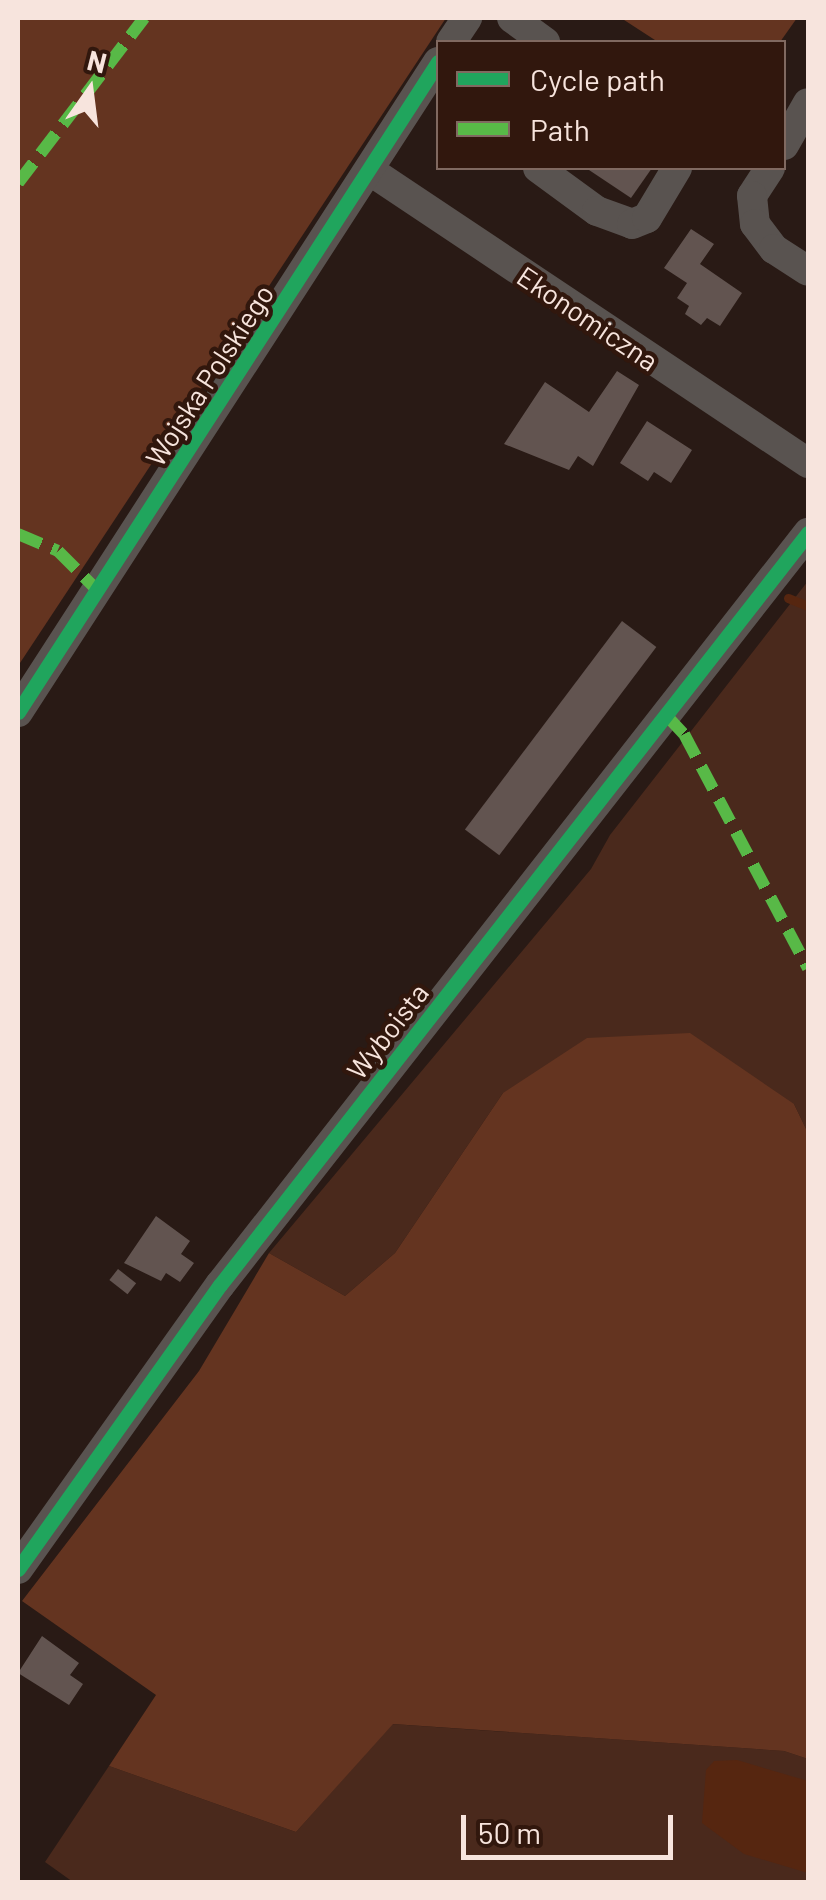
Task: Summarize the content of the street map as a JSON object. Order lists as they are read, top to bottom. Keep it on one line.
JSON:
{"streets":{"street":["Ekonomiczna","Wojska Polskiego","Wyboista"]},"crossings":[["Ekonomiczna","Wojska Polskiego"]],"legend":["Cycle path","Path"],"scale_bar":"50 m","north":"top"}
